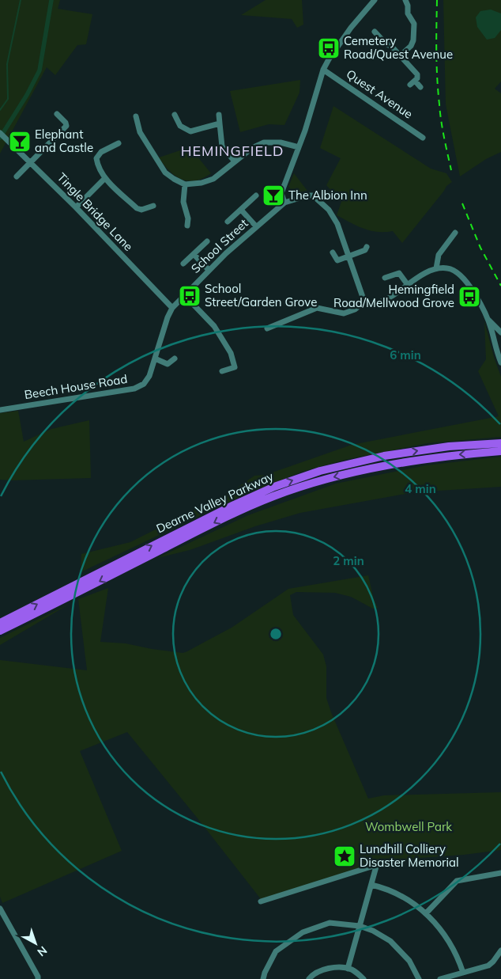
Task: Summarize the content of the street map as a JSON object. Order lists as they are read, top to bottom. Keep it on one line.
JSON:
{"streets":{"highway":["Dearne Valley Parkway"],"street":["Quest Avenue","Tingle Bridge Lane","School Street","Beech House Road"]},"crossings":[["Tingle Bridge Lane","School Street"],["Tingle Bridge Lane","Beech House Road"],["School Street","Beech House Road"]],"districts":["HEMINGFIELD"],"parks":["Wombwell Park"],"places":{"bus stop":["Cemetery Road/Quest Avenue","School Street/Garden Grove","Hemingfield Road/Mellwood Grove"],"bar":["Elephant and Castle","The Albion Inn"],"place":["Lundhill Colliery Disaster Memorial"]},"north":"bottom right","rings":["6 min","4 min","2 min"]}
